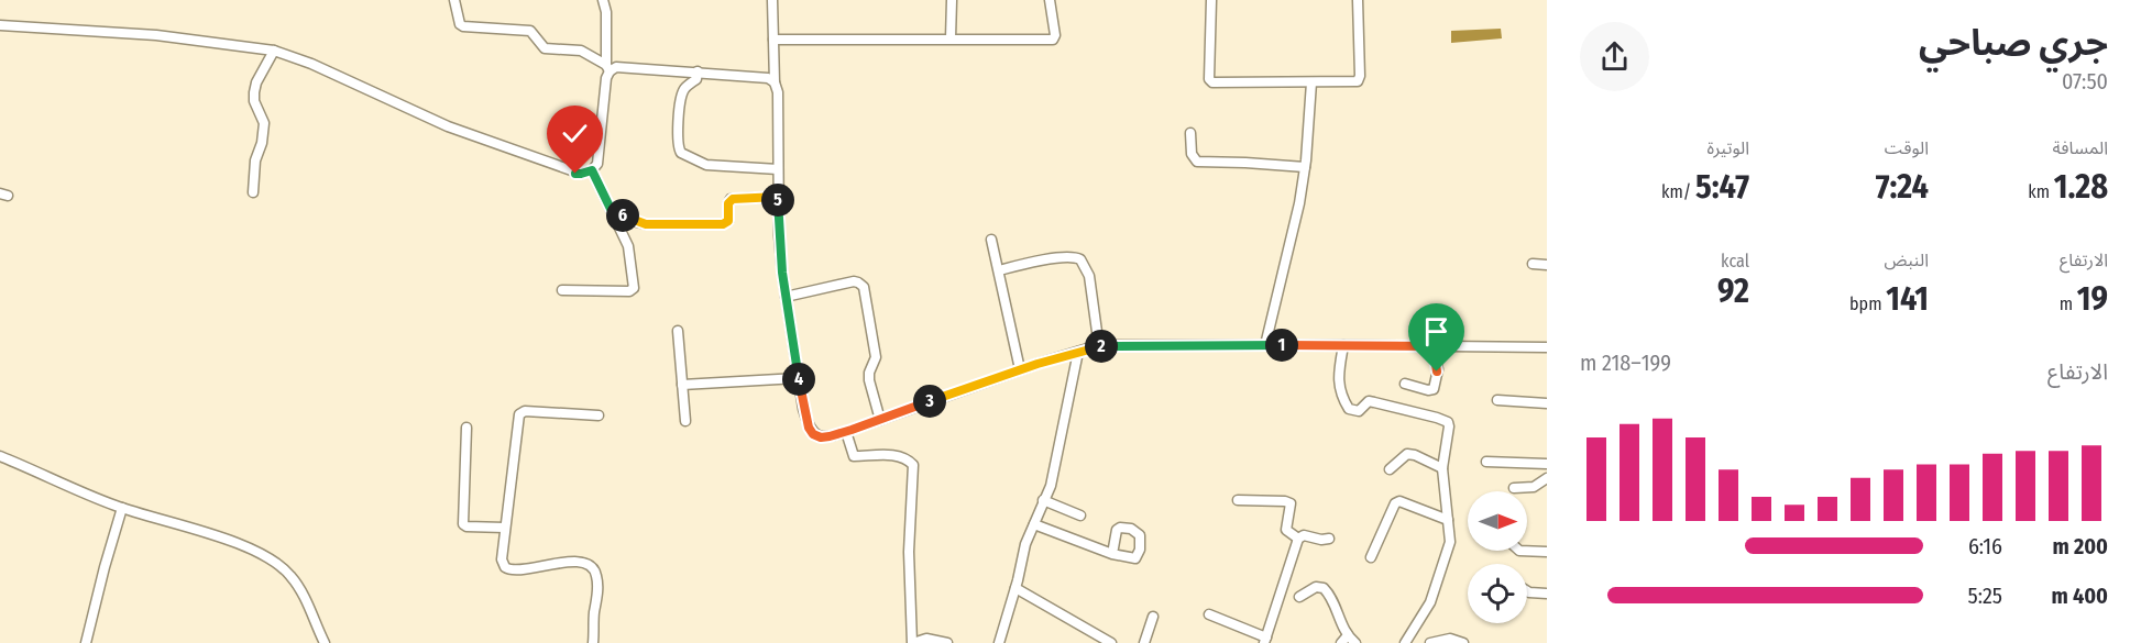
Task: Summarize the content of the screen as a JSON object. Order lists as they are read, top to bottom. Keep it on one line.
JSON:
{"north":"right","page":{"heading":["جري صباحي","07:50"],"stats":[["المسافة","1.28 km"],["الوقت","7:24"],["الوتيرة","5:47 /km"],["الارتفاع","19 m"],["النبض","141 bpm"],["kcal","92"]],"pins":["5","6","1","2","4","3"],"chart":["الارتفاع","199–218 m"],"list":[{"name":"200 m","note":"6:16"},{"name":"400 m","note":"5:25"}]}}
